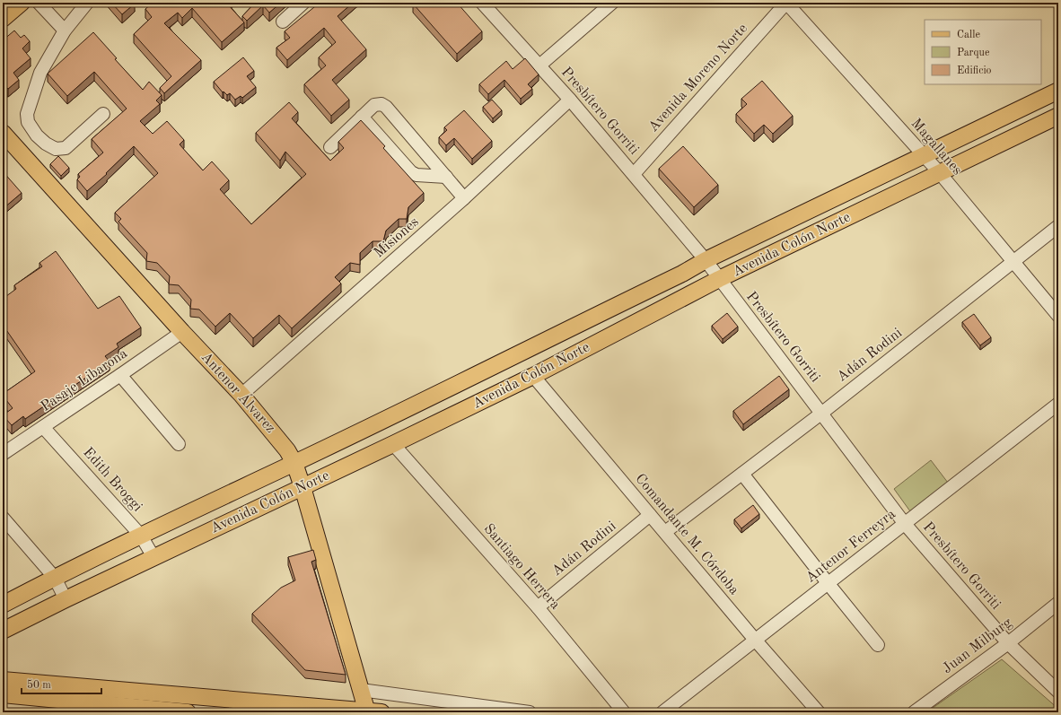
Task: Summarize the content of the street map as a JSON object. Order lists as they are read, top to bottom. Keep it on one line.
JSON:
{"streets":{"main road":["Avenida Colón Norte","Antenor Álvarez"],"street":["Avenida Moreno Norte","Presbítero Gorriti","Magallanes","Misiones","Adán Rodini","Pasaje Libarona","Edith Broggi","Comandante M. Córdoba","Antenor Ferreyra","Santiago Herrera","Juan Milburg"]},"crossings":[["Avenida Moreno Norte","Presbítero Gorriti"],["Avenida Moreno Norte","Magallanes"],["Presbítero Gorriti","Misiones"],["Presbítero Gorriti","Avenida Colón Norte"],["Presbítero Gorriti","Adán Rodini"],["Presbítero Gorriti","Antenor Ferreyra"],["Presbítero Gorriti","Juan Milburg"],["Magallanes","Avenida Colón Norte"],["Magallanes","Adán Rodini"],["Misiones","Antenor Álvarez"],["Avenida Colón Norte","Antenor Álvarez"],["Avenida Colón Norte","Edith Broggi"],["Avenida Colón Norte","Comandante M. Córdoba"],["Avenida Colón Norte","Santiago Herrera"],["Adán Rodini","Comandante M. Córdoba"],["Adán Rodini","Santiago Herrera"],["Pasaje Libarona","Antenor Álvarez"],["Pasaje Libarona","Edith Broggi"],["Comandante M. Córdoba","Antenor Ferreyra"]],"legend":["Calle","Parque","Edificio"],"scale_bar":"50 m"}
